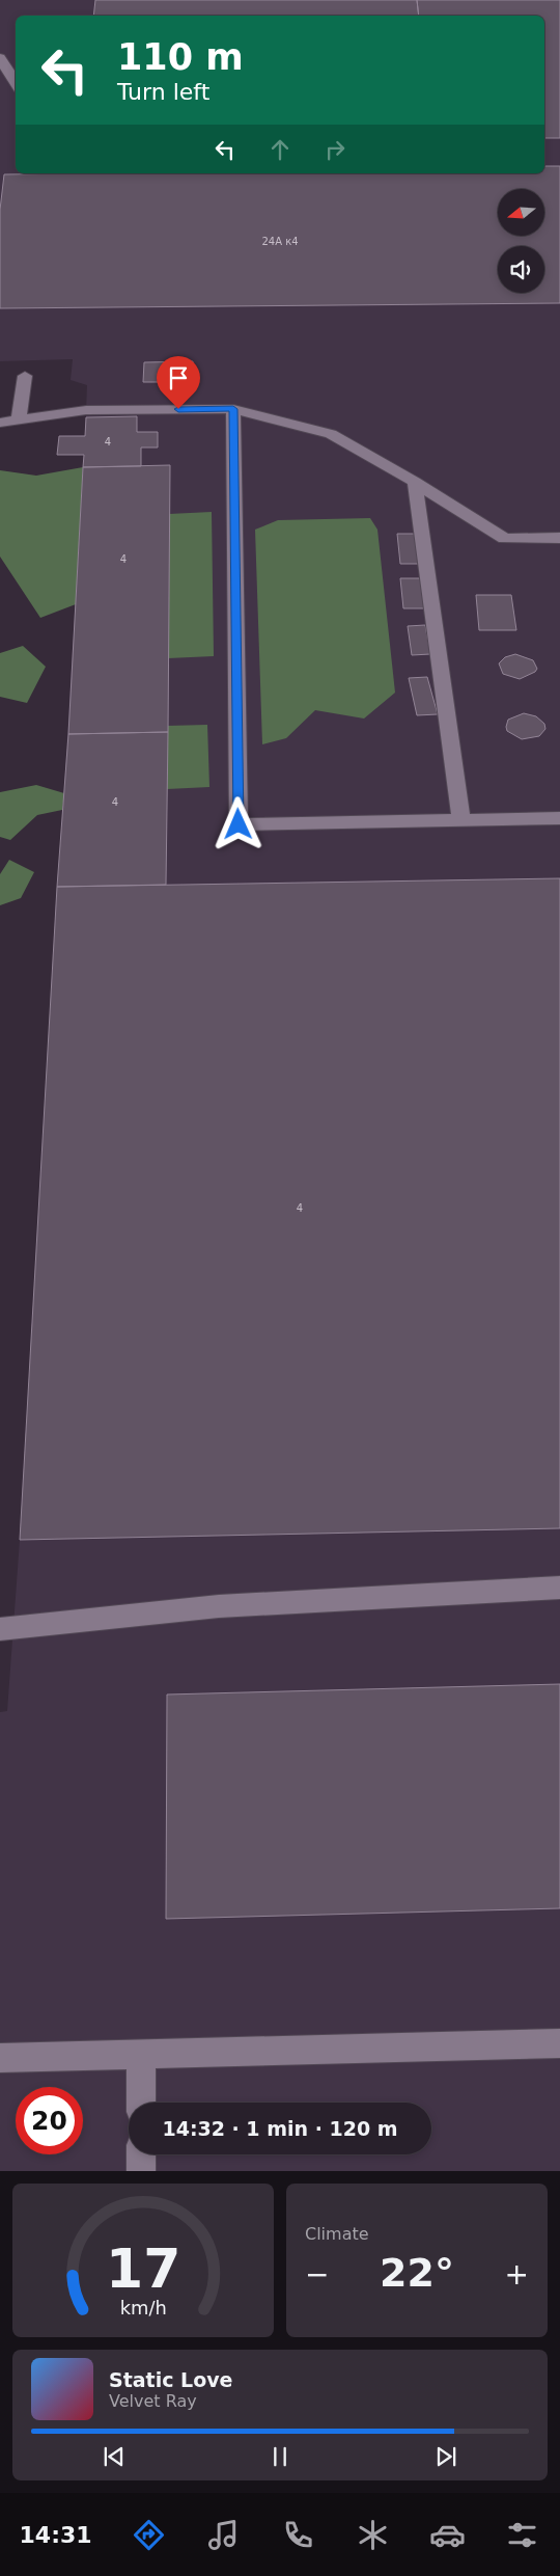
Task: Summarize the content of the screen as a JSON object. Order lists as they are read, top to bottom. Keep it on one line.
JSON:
{"house_numbers":["24А к4","4","4","4","4"],"north":"left","page":{"turn":["110 m","Turn left"],"limit":"20","trip":"14:32 · 1 min · 120 m","tile":"Climate","heat":["−","22°","+"],"song":["Static Love","Velvet Ray"],"tabs":"14:31","gauge":["17","km/h"]}}
